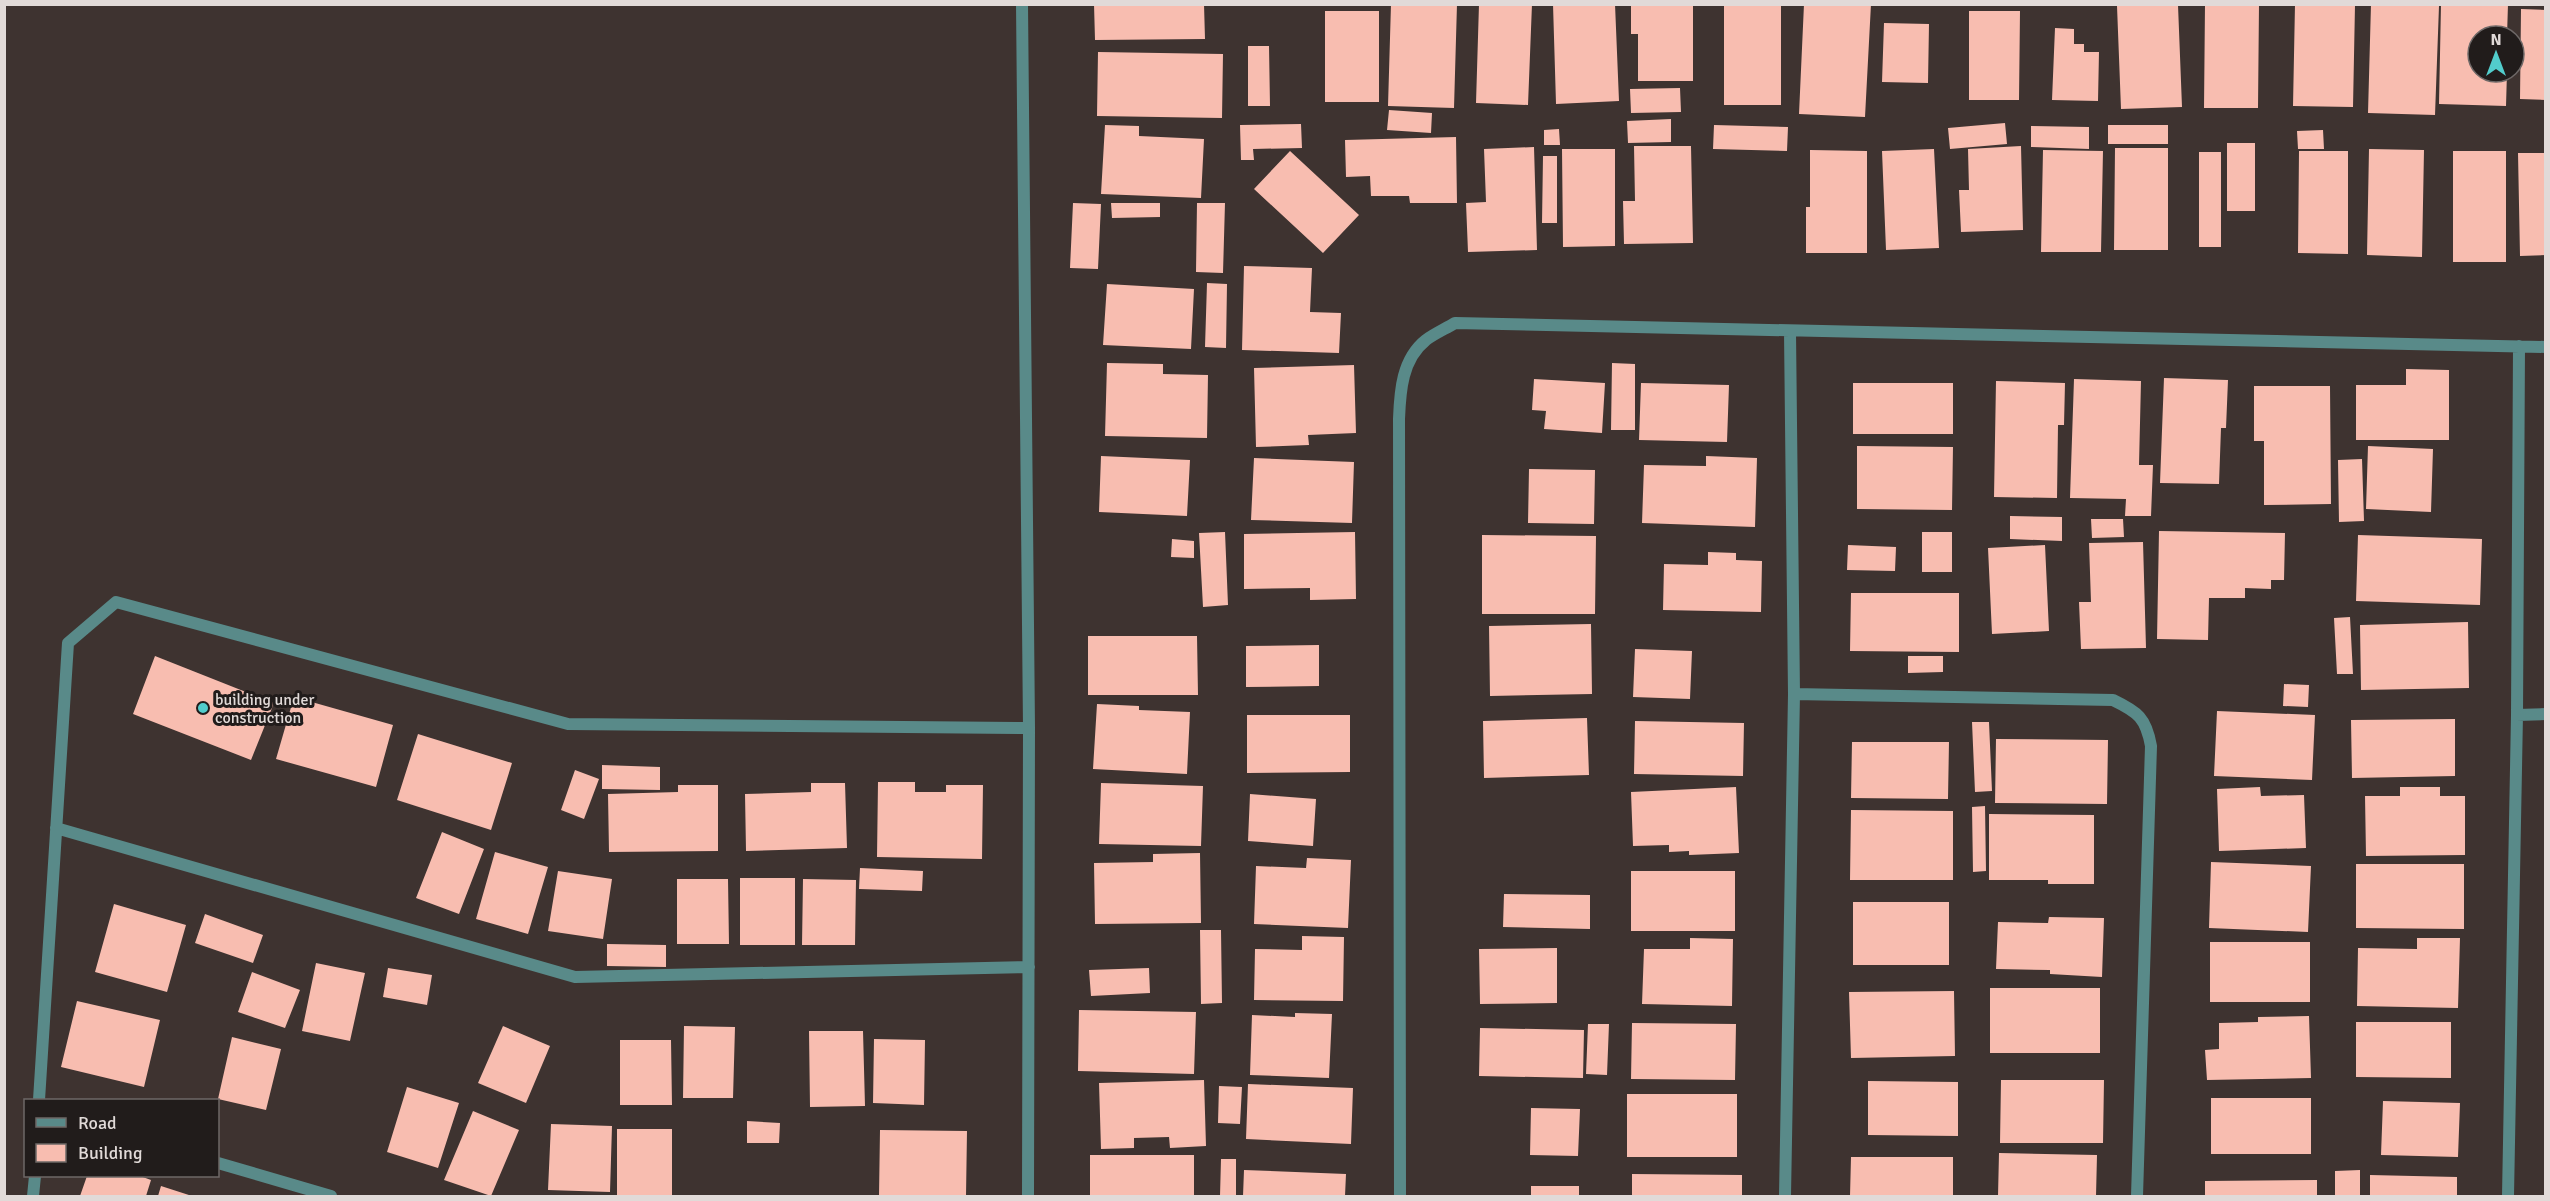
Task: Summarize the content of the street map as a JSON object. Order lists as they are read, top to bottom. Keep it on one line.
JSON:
{"places":["building under construction"],"legend":["Road","Building"],"north":"top"}
